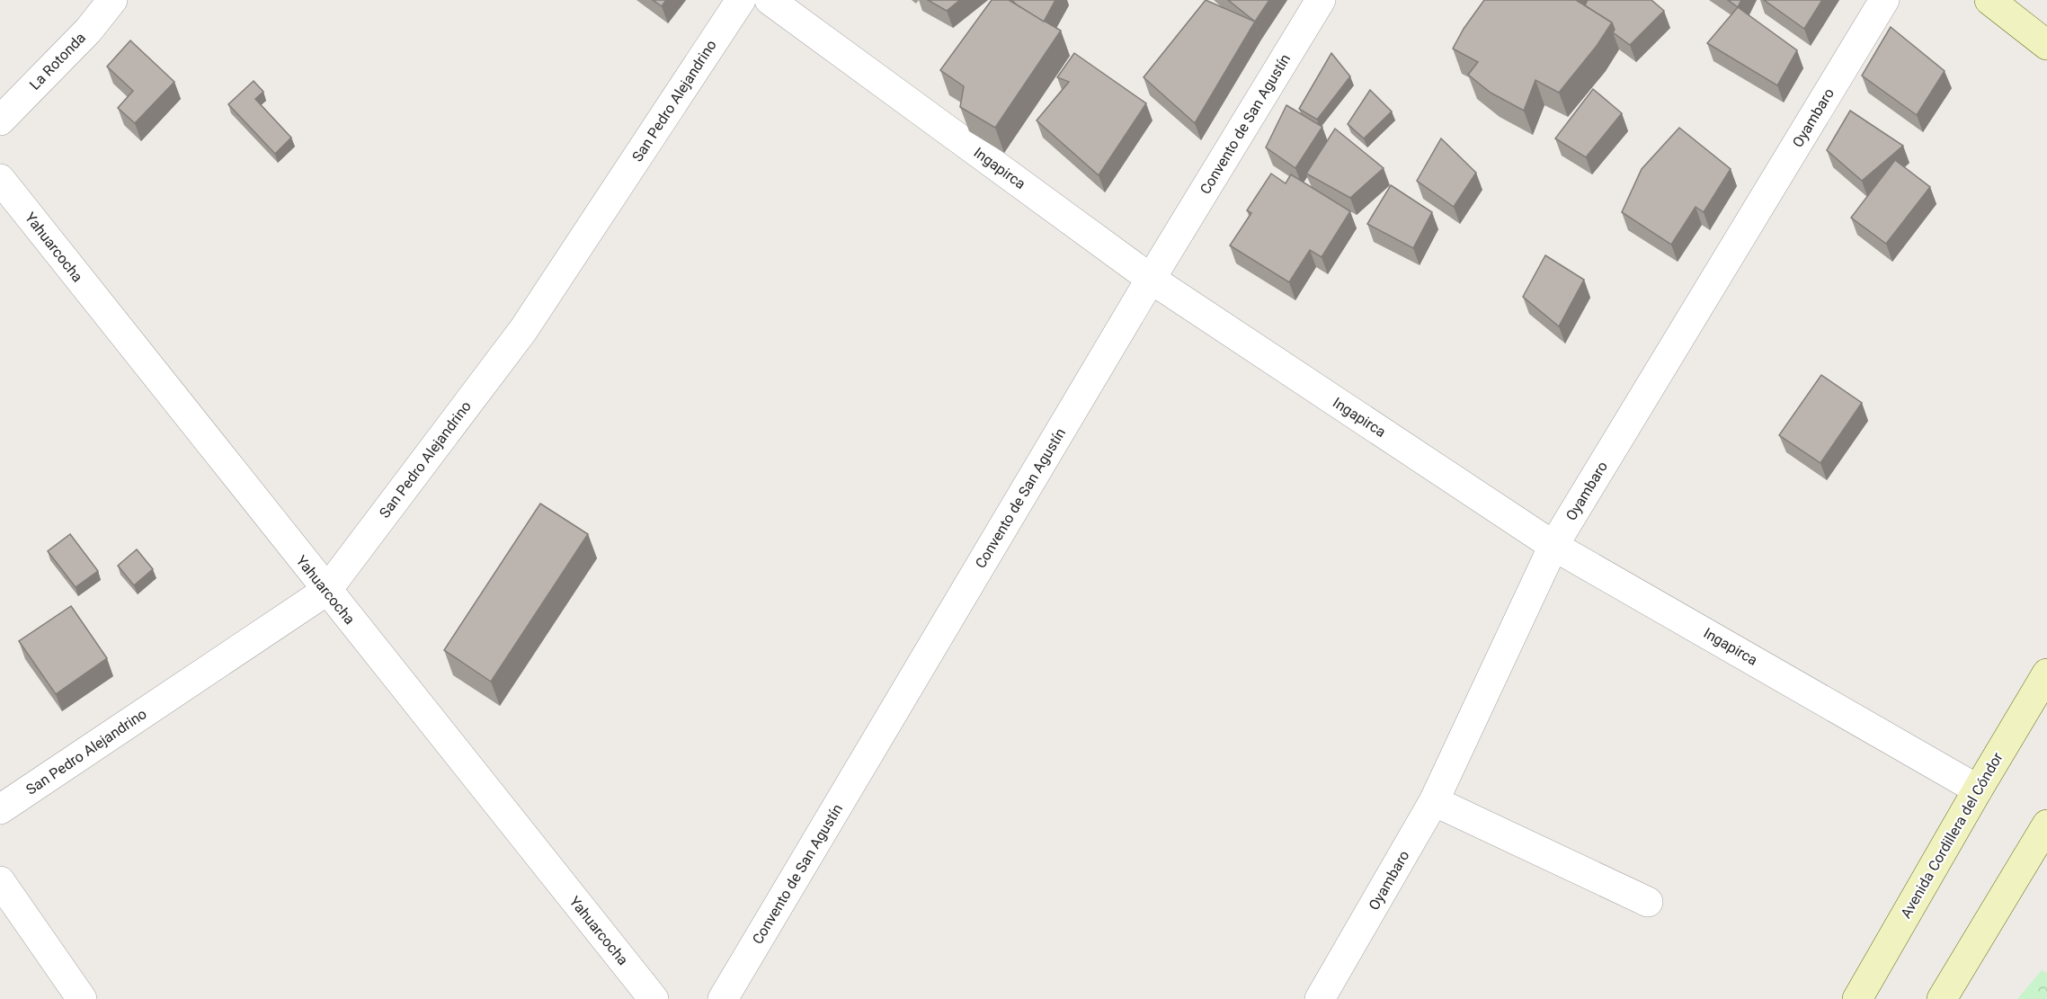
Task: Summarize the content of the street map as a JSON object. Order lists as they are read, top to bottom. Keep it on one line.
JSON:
{"streets":{"street":["La Rotonda","San Pedro Alejandrino","Oyambaro","Convento de San Agustín","Ingapirca","Yahuarcocha","Avenida Cordillera del Cóndor"]},"crossings":[["San Pedro Alejandrino","Yahuarcocha"],["Oyambaro","Ingapirca"],["Convento de San Agustín","Ingapirca"],["Ingapirca","Avenida Cordillera del Cóndor"]]}
